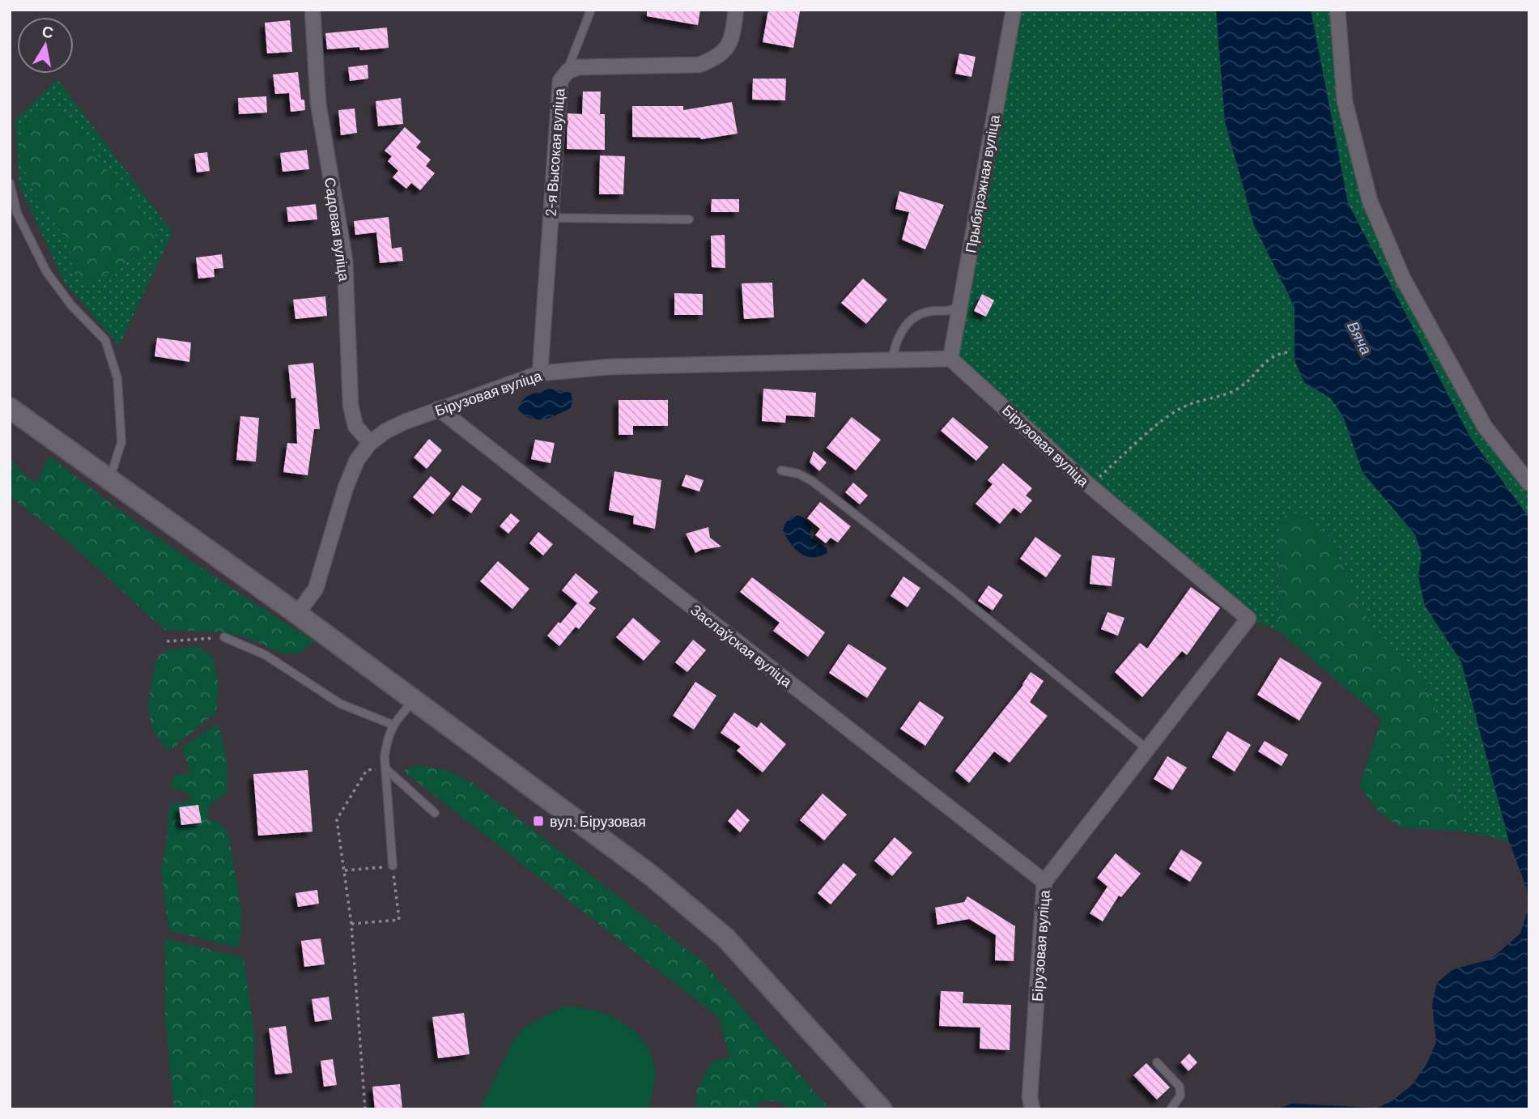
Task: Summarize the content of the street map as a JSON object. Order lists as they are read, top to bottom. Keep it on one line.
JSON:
{"streets":{"street":["2-я Высокая вуліца","Прыбярэжная вуліца","Садовая вуліца","Бірузовая вуліца","Заслаўская вуліца"]},"crossings":[["2-я Высокая вуліца","Бірузовая вуліца"],["Прыбярэжная вуліца","Бірузовая вуліца"],["Садовая вуліца","Бірузовая вуліца"],["Бірузовая вуліца","Заслаўская вуліца"]],"water":["Вяча"],"places":{"transit":["вул. Бірузовая"]},"north":"top"}
